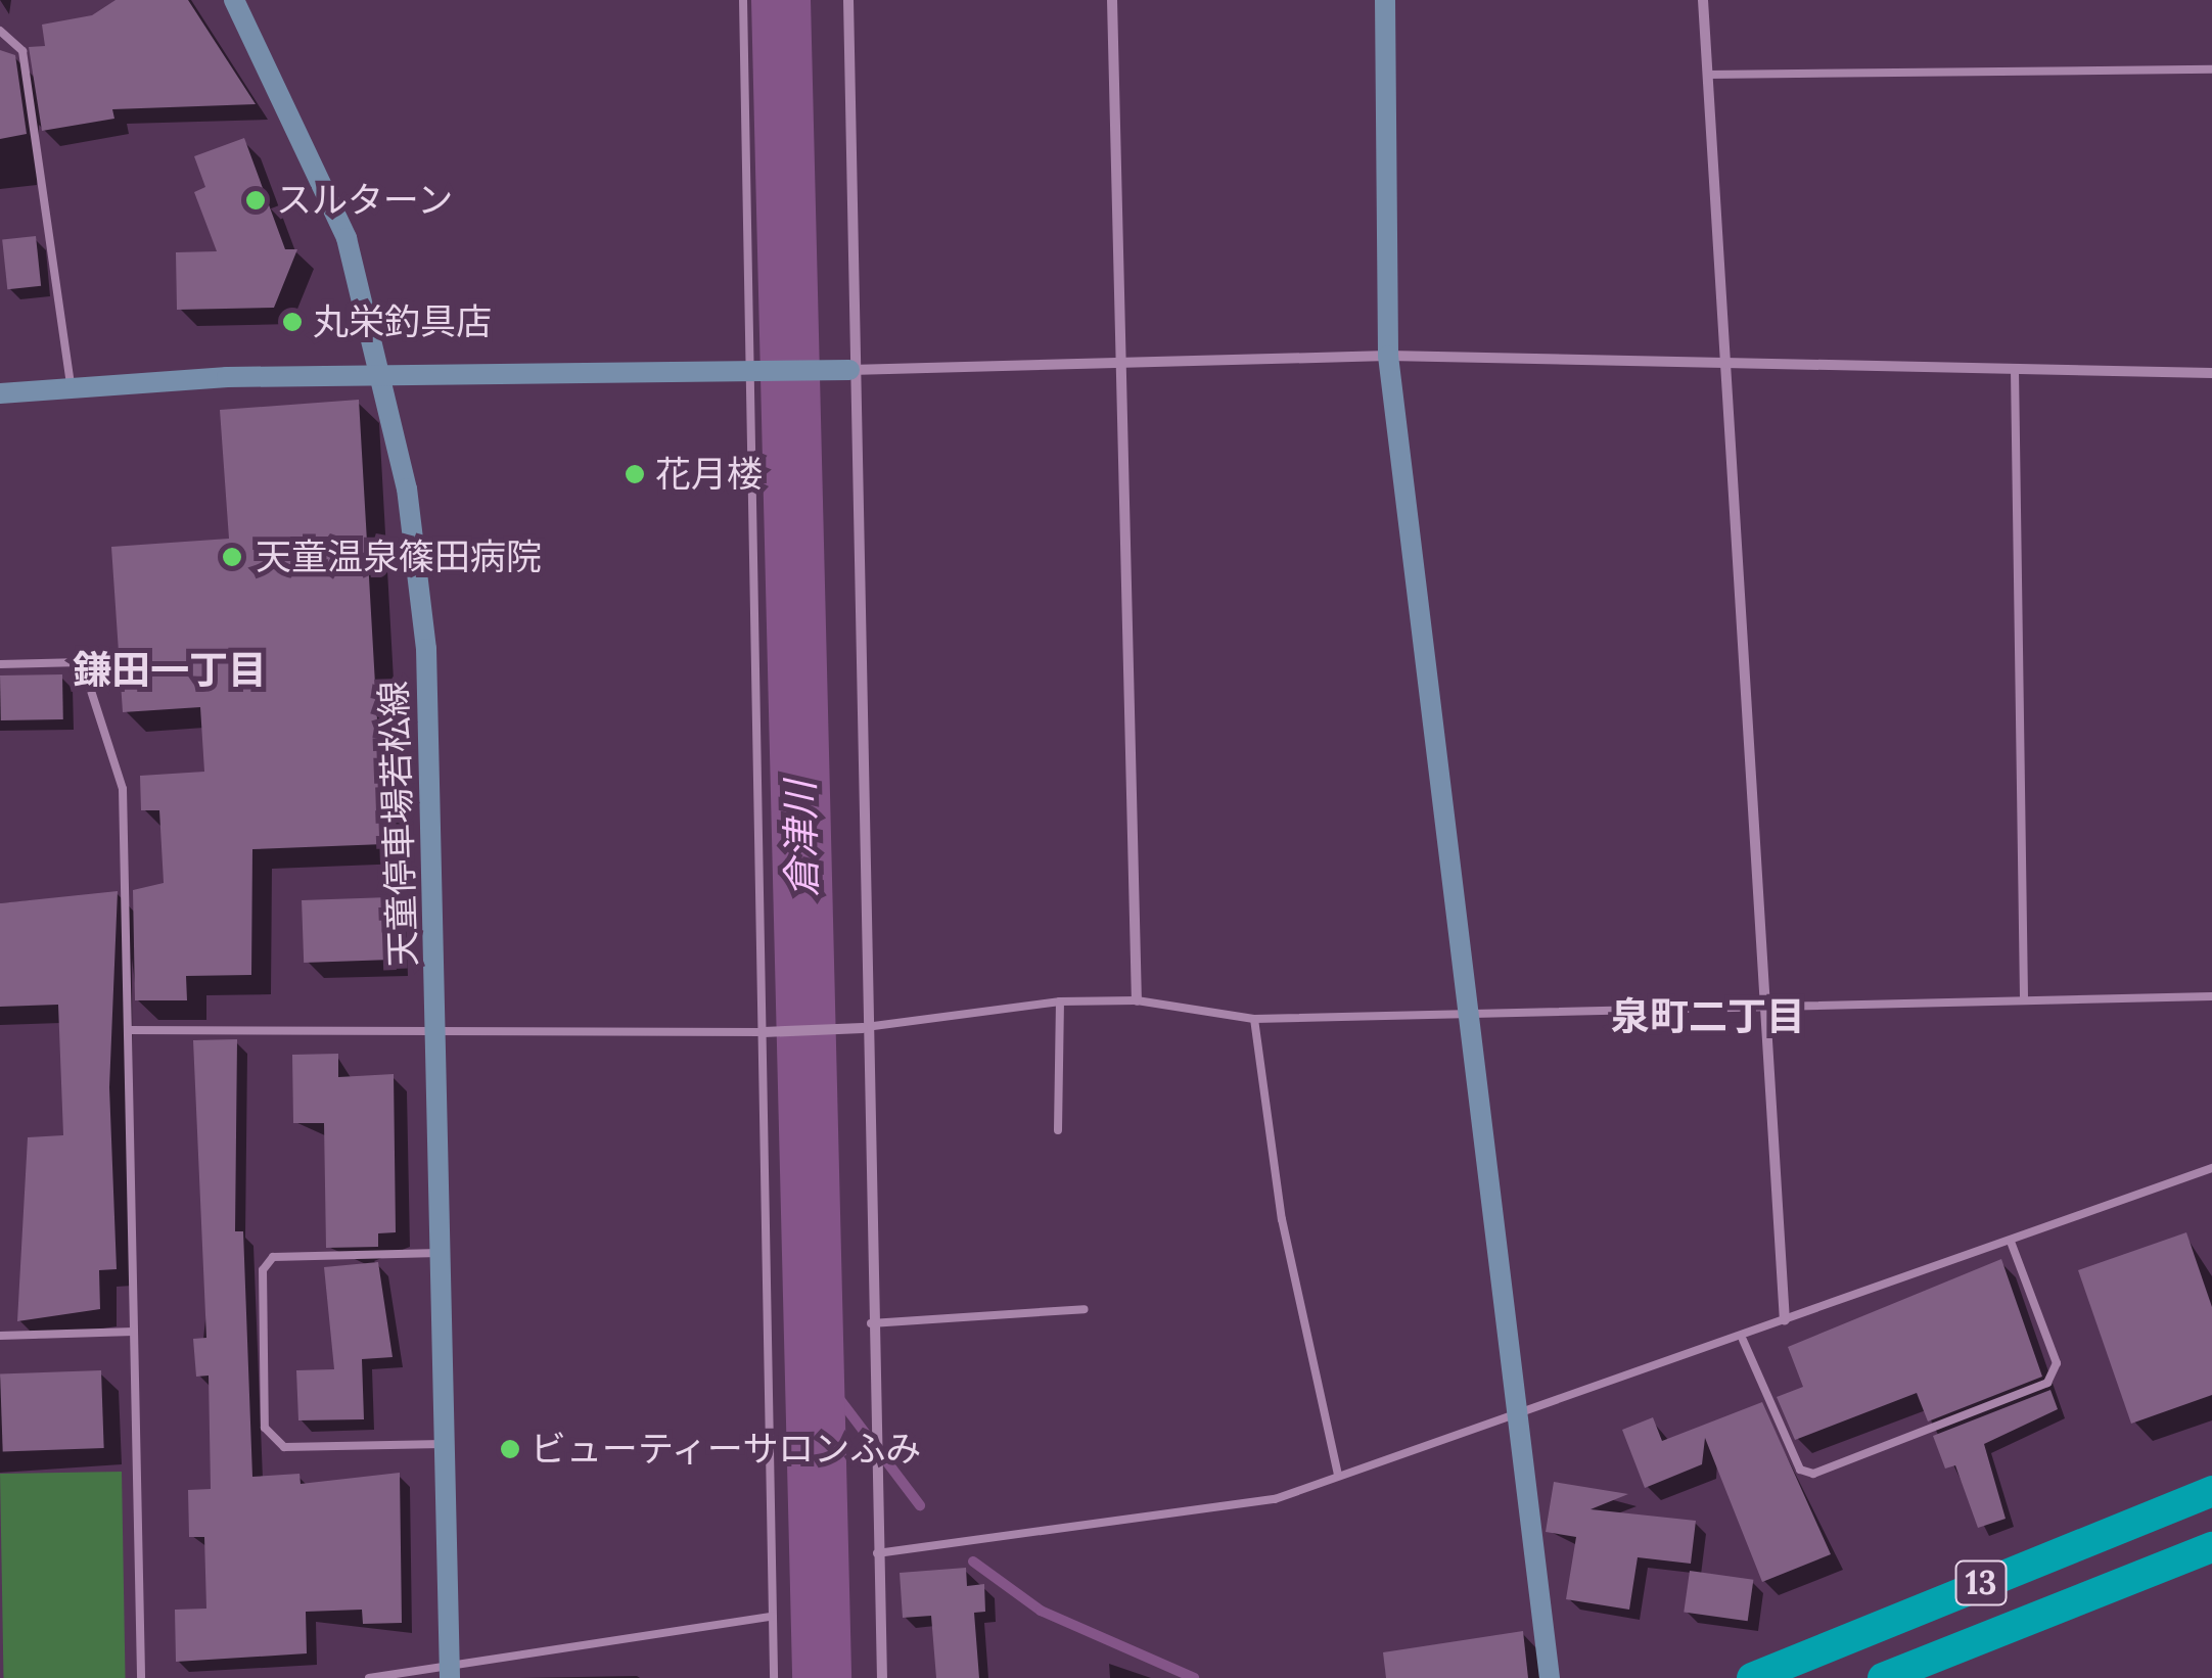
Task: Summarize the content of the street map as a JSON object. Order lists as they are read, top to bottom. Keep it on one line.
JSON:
{"streets":{"highway":["13"],"street":["天童停車場若松線"]},"districts":["鎌田一丁目","泉町二丁目"],"water":["倉津川"],"places":["スルターン","丸栄釣具店","花月楼","天童温泉篠田病院","ビューティーサロンふみ"]}
